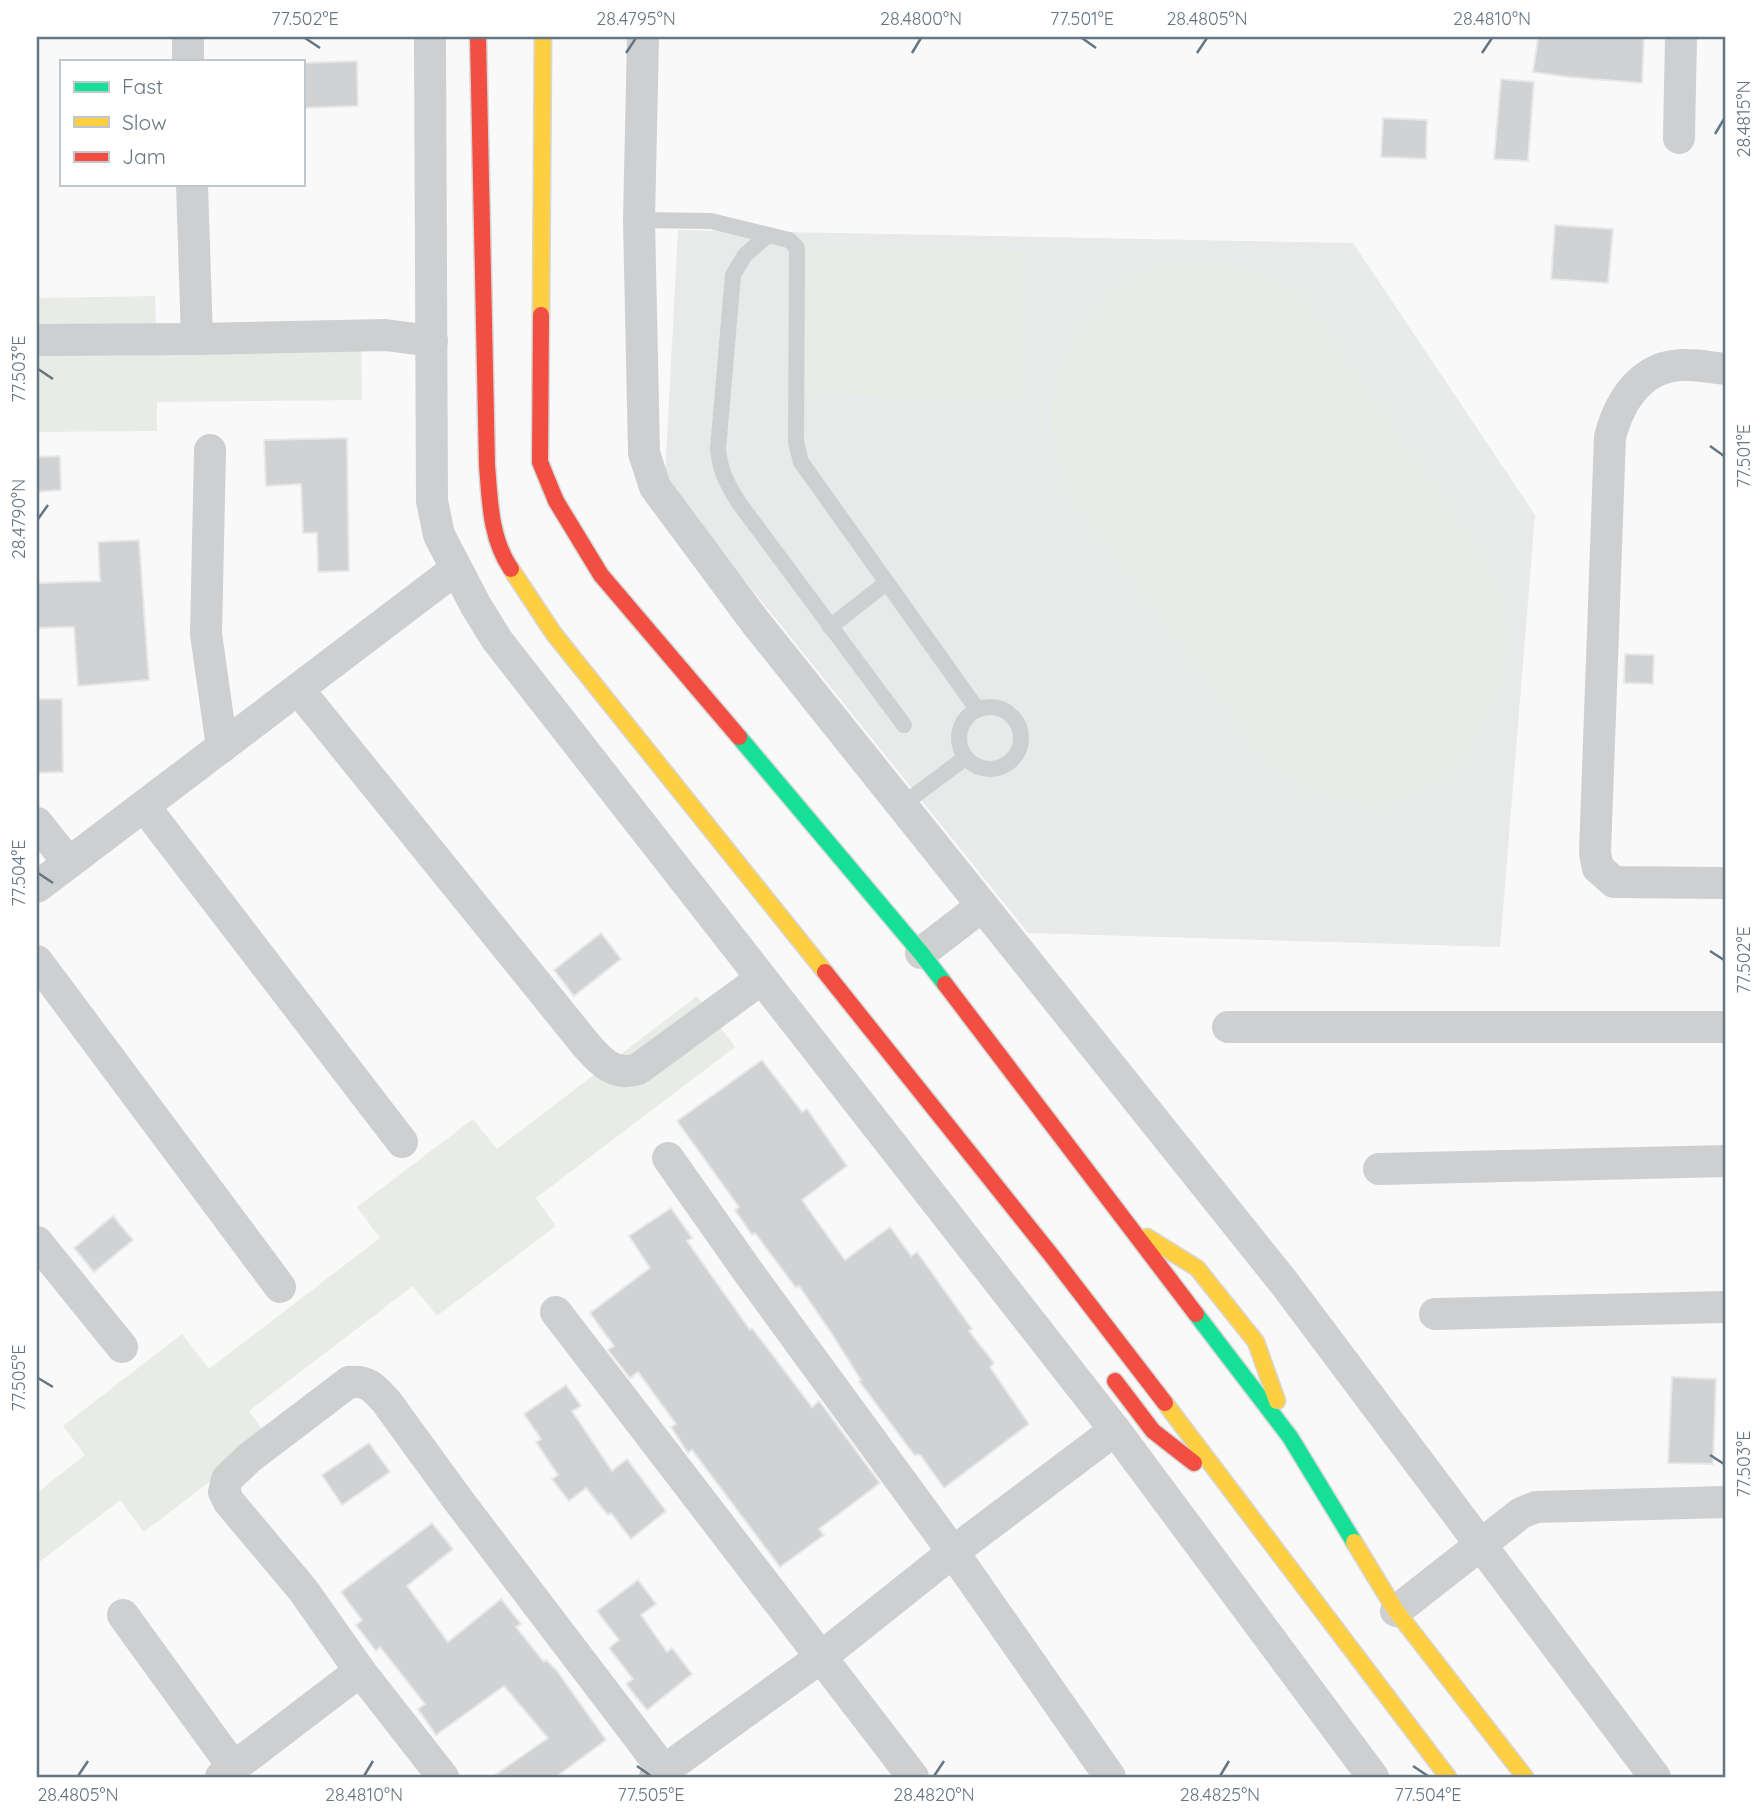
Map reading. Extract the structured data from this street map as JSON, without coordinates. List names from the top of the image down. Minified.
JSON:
{"legend":["Fast","Slow","Jam"],"coordinates":["77.502°E","28.4795°N","28.4800°N","77.501°E","28.4805°N","28.4810°N","28.4815°N","77.503°E","28.4790°N","77.504°E","77.505°E","28.4820°N","28.4825°N"]}
